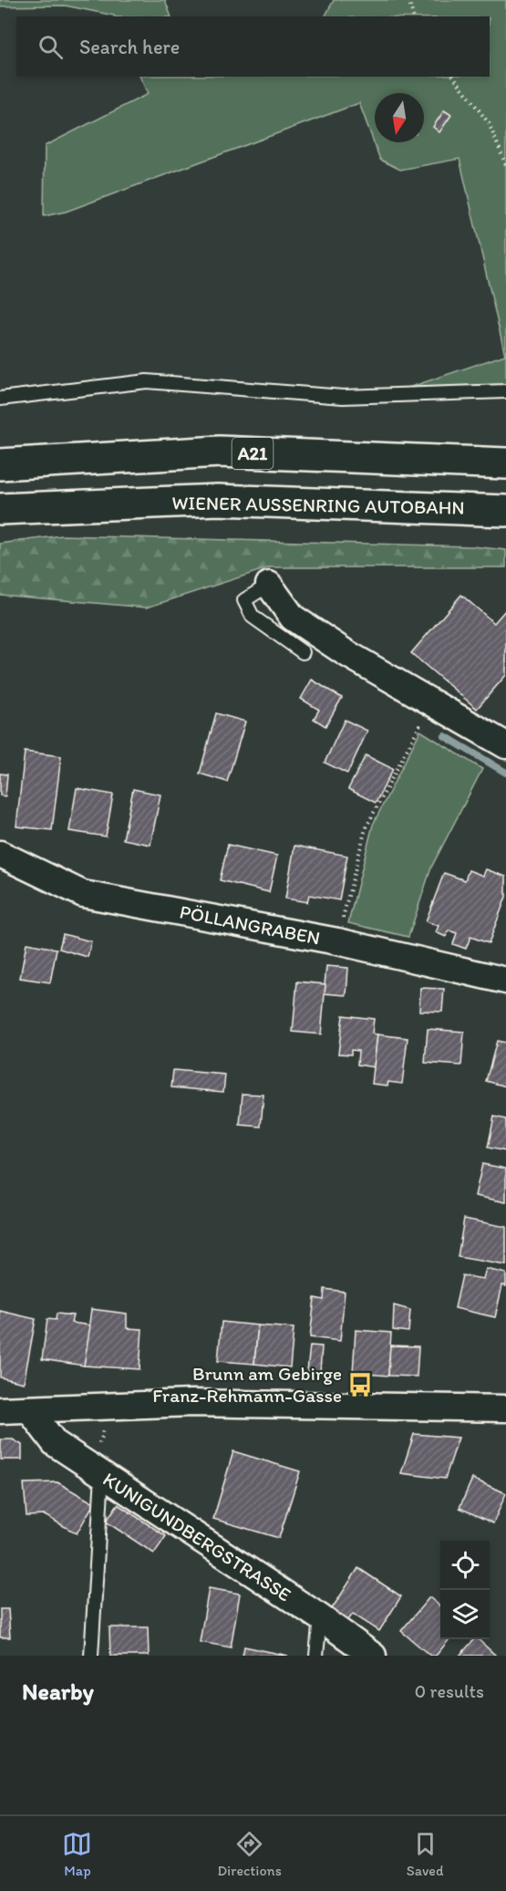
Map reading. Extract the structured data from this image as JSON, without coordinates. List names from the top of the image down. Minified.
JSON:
{"streets":{"highway":["A21","WIENER AUSSENRING AUTOBAHN"],"street":["PÖLLANGRABEN","KUNIGUNDBERGSTRASSE"]},"places":{"bus stop":["Brunn am Gebirge Franz-Rehmann-Gasse"]},"north":"bottom","page":{"search":"Search here","heading":["Nearby","0 results"],"nav":["Map","Directions","Saved"]}}
